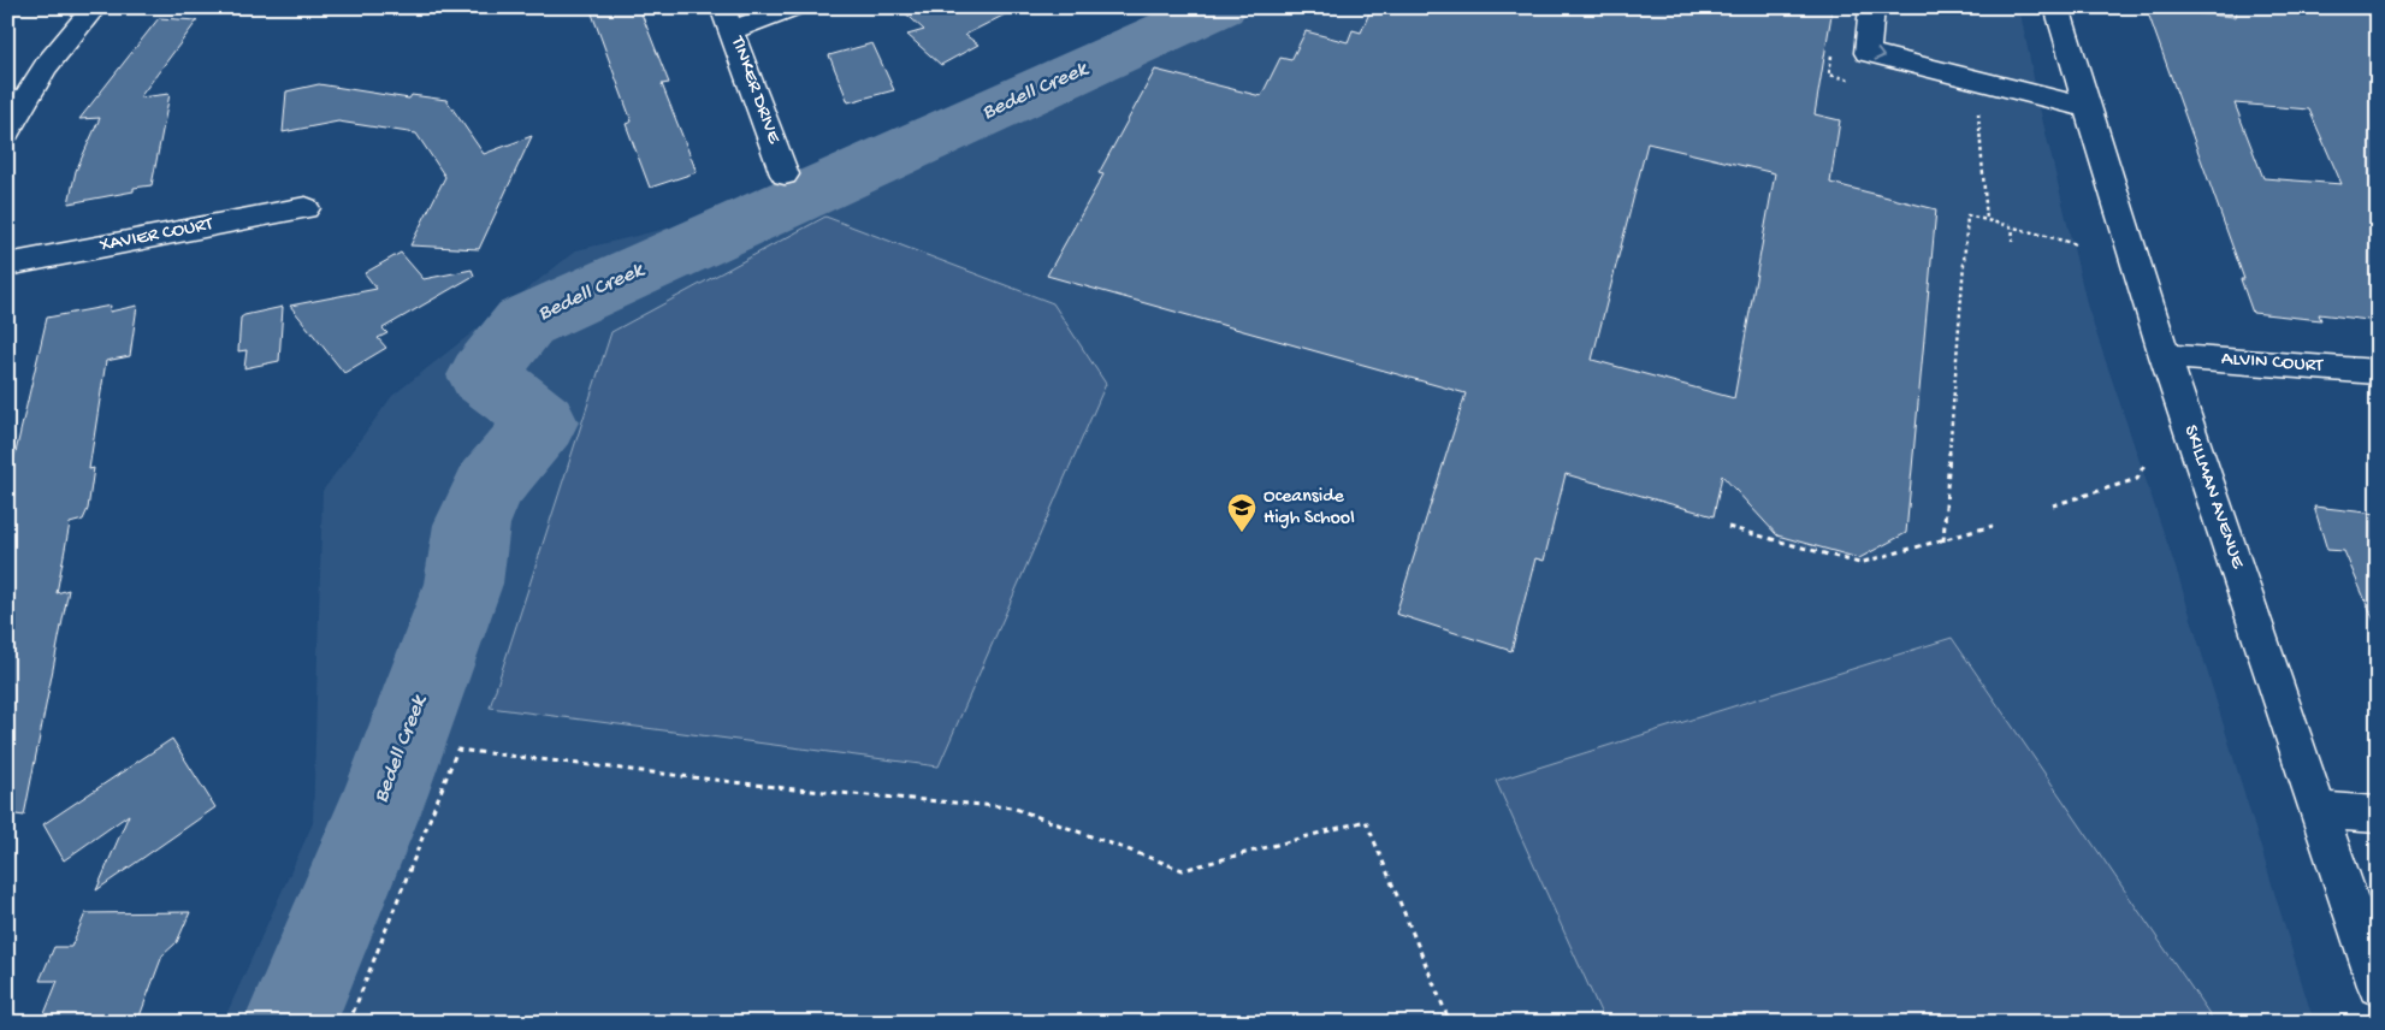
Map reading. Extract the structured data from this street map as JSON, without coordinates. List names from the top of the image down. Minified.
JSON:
{"streets":{"street":["TINKER DRIVE","XAVIER COURT","ALVIN COURT","SKILLMAN AVENUE"]},"crossings":[["ALVIN COURT","SKILLMAN AVENUE"]],"water":["Bedell Creek"],"places":{"school or university":["Oceanside High School"]}}
